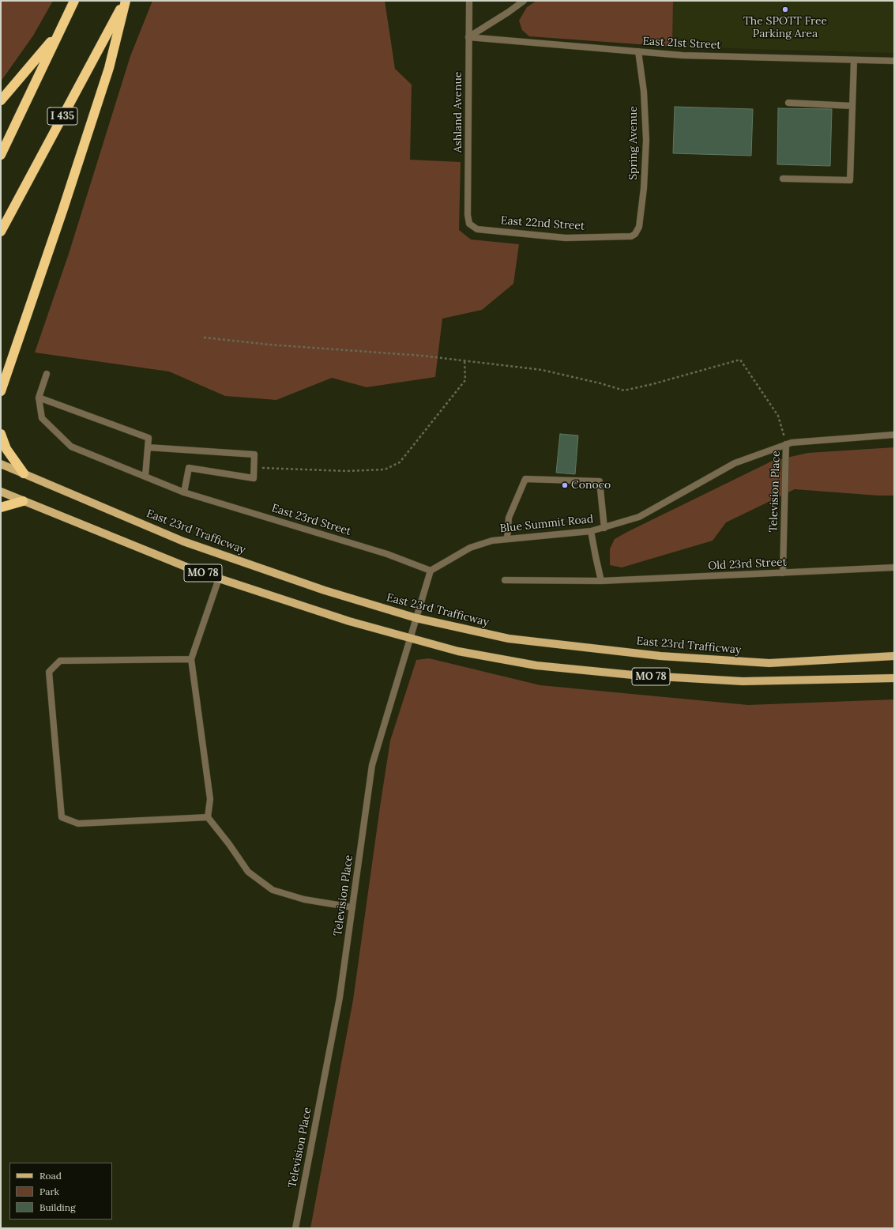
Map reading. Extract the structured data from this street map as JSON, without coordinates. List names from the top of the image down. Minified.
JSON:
{"streets":{"highway":["I 435"],"main road":["East 23rd Trafficway","MO 78"],"street":["East 21st Street","Ashland Avenue","Spring Avenue","East 22nd Street","Television Place","East 23rd Street","Blue Summit Road","Old 23rd Street"]},"crossings":[["East 21st Street","Ashland Avenue"],["East 21st Street","Spring Avenue"],["Ashland Avenue","East 22nd Street"],["Spring Avenue","East 22nd Street"],["Television Place","East 23rd Street"],["Television Place","Blue Summit Road"],["Television Place","East 23rd Trafficway"],["Television Place","Old 23rd Street"],["Television Place","MO 78"],["East 23rd Street","Blue Summit Road"]],"places":["The SPOTT Free Parking Area","Conoco"],"legend":["Road","Park","Building"]}
